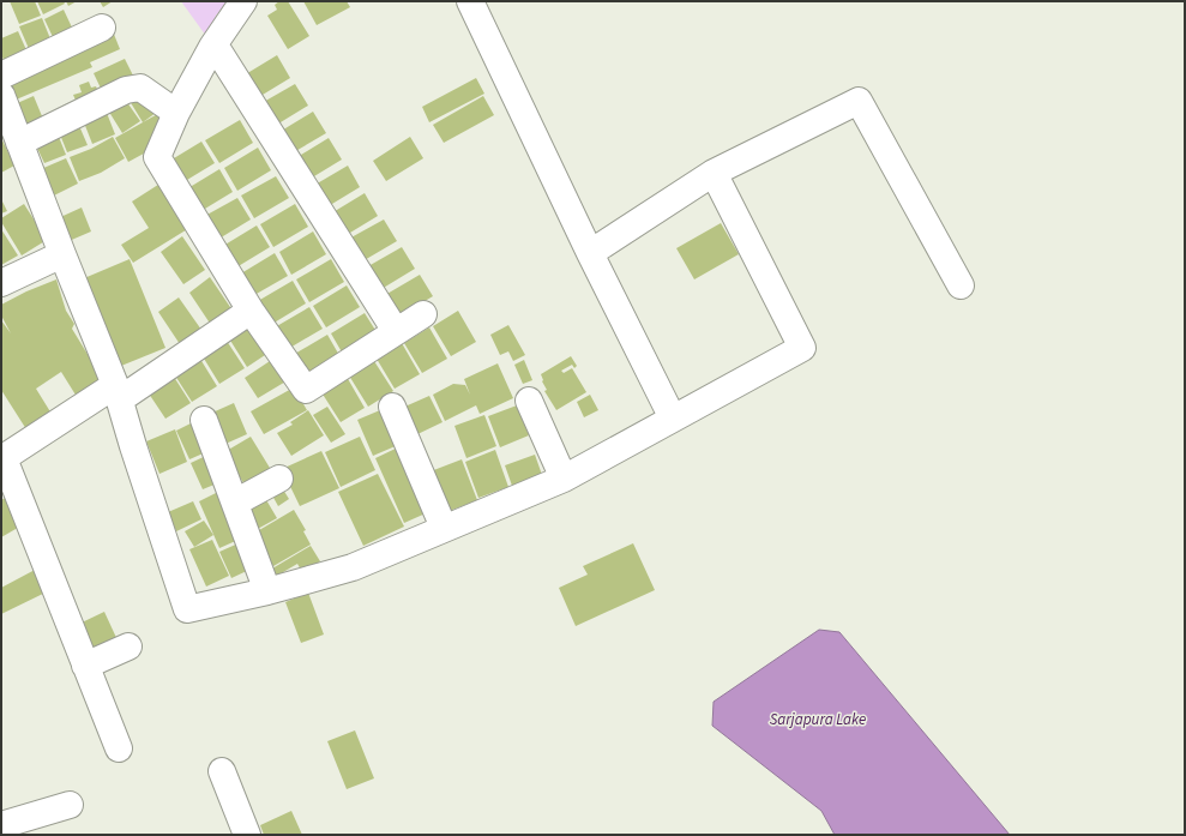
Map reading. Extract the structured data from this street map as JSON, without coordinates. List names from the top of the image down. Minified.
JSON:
{"water":["Sarjapura Lake"]}
